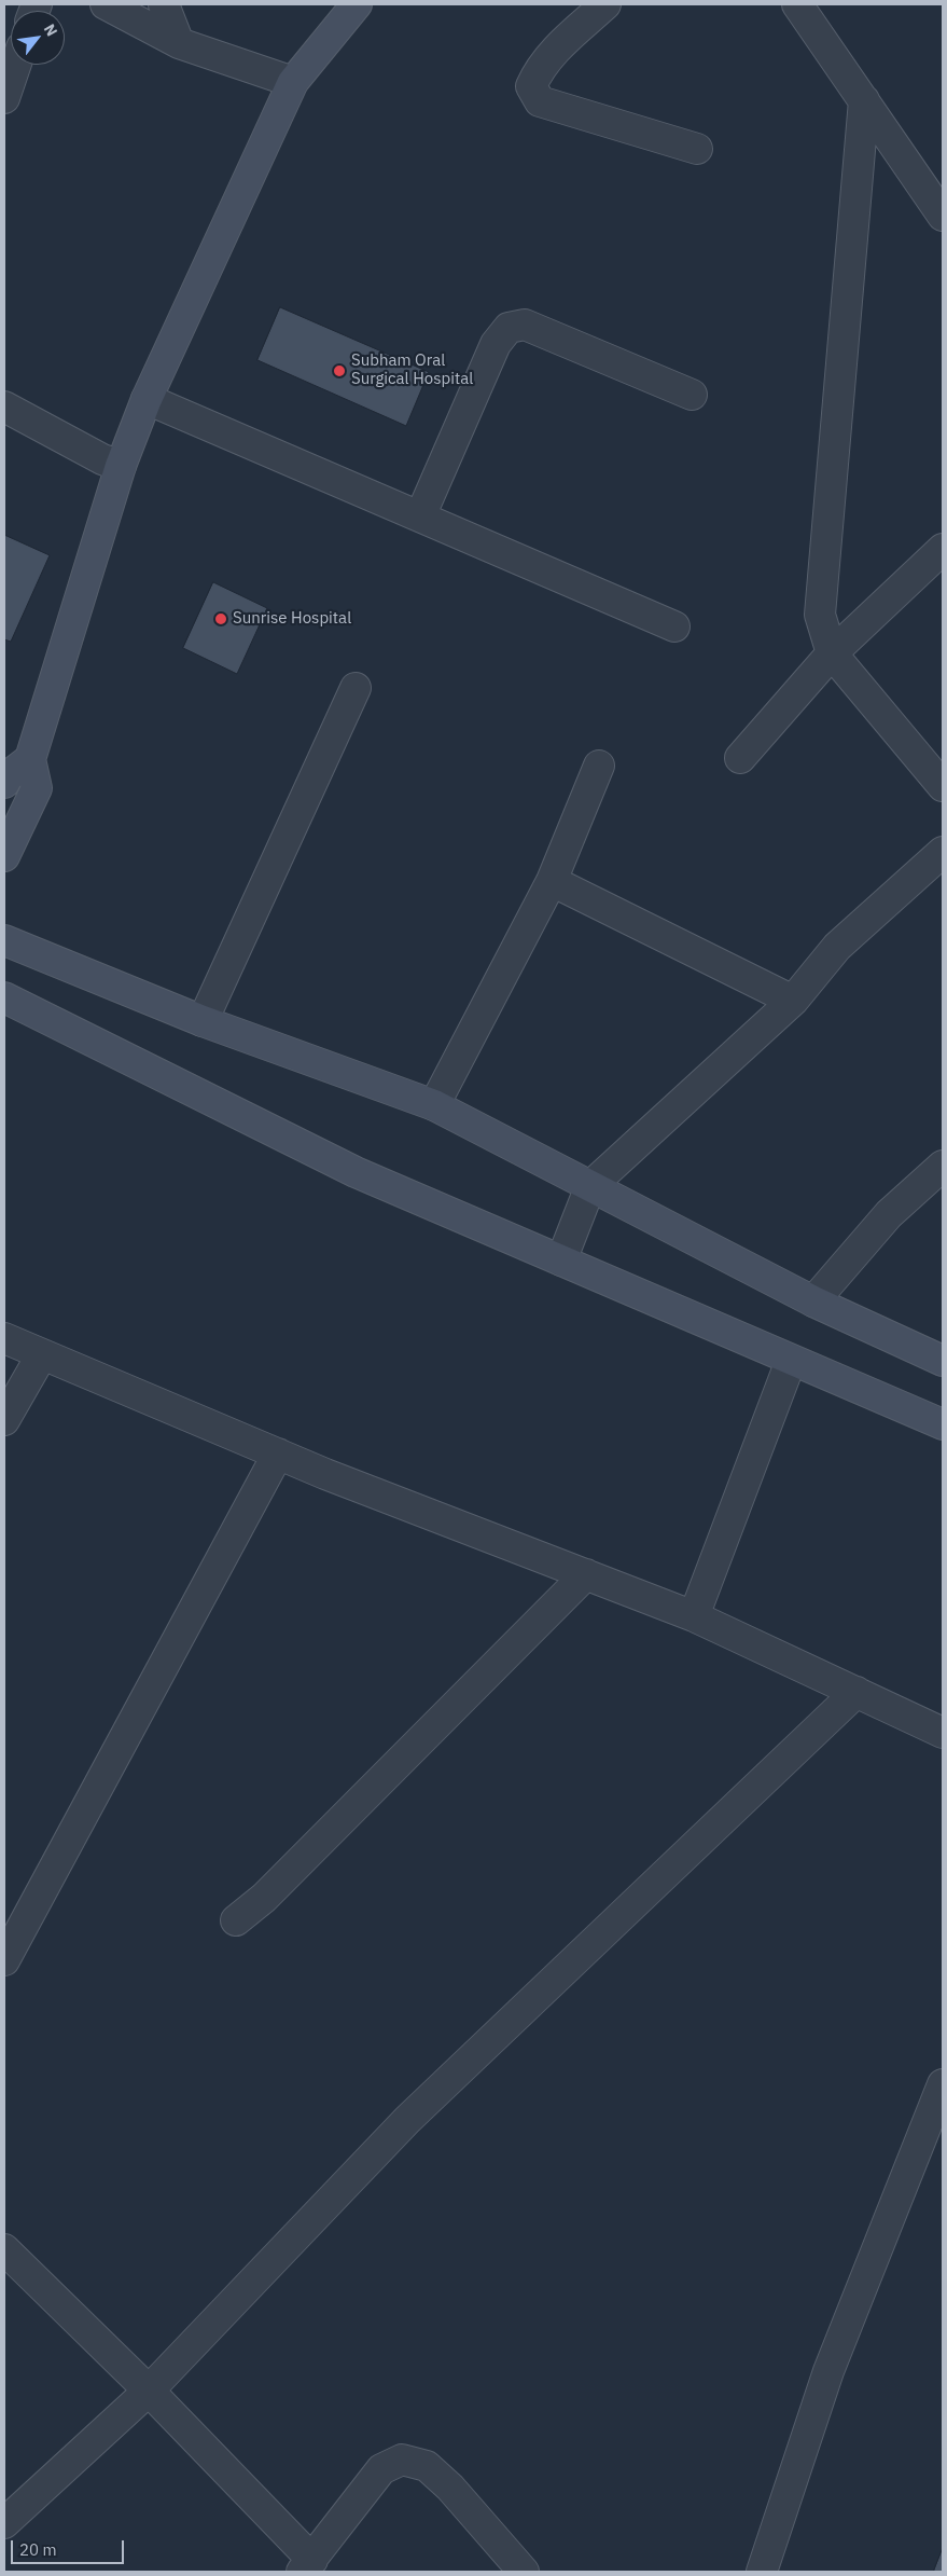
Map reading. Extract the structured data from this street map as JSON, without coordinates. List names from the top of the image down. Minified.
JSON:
{"places":["Subham Oral Surgical Hospital","Sunrise Hospital"],"scale_bar":"20 m","north":"top right"}
